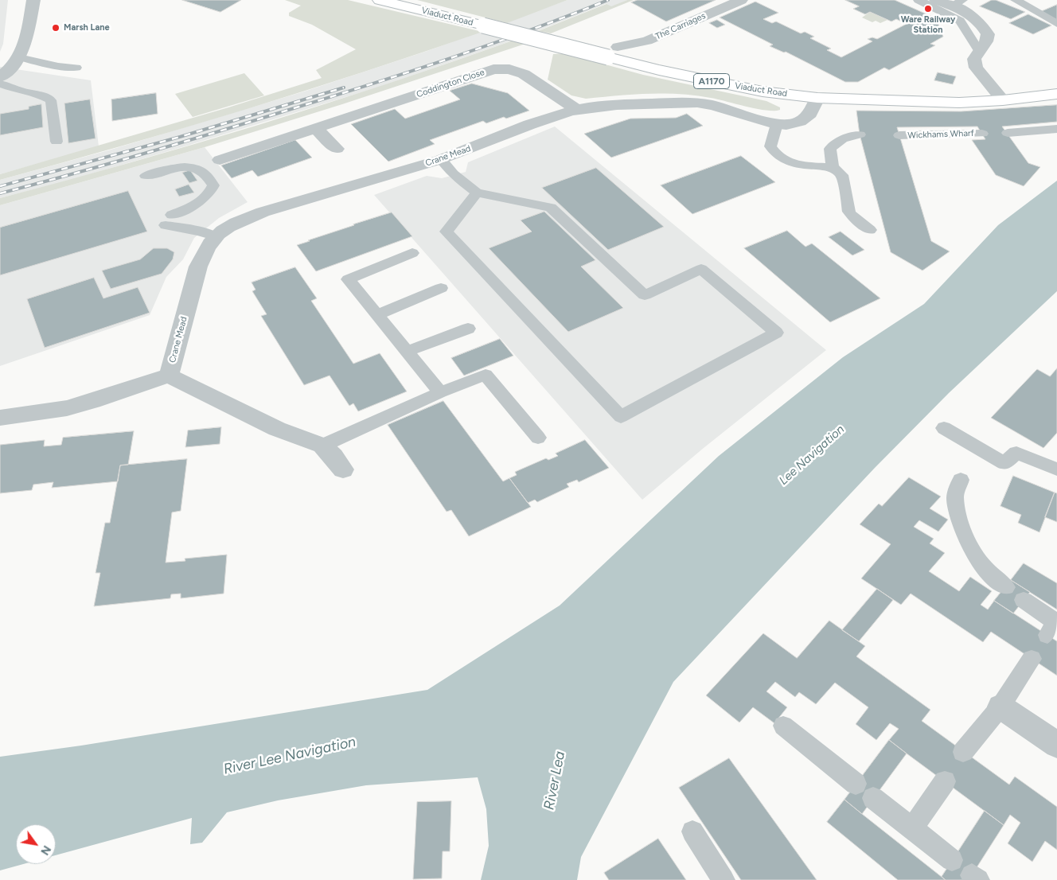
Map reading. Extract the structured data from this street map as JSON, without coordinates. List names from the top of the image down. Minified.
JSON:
{"streets":{"main road":["Viaduct Road","A1170"],"street":["The Carriages","Coddington Close","Crane Mead"],"lane":["Wickhams Wharf"]},"crossings":[["Viaduct Road","The Carriages"],["Viaduct Road","Crane Mead"],["Coddington Close","Crane Mead"]],"water":["Lee Navigation","River Lee Navigation","River Lea"],"places":["Ware Railway Station","Marsh Lane"],"north":"bottom right"}
